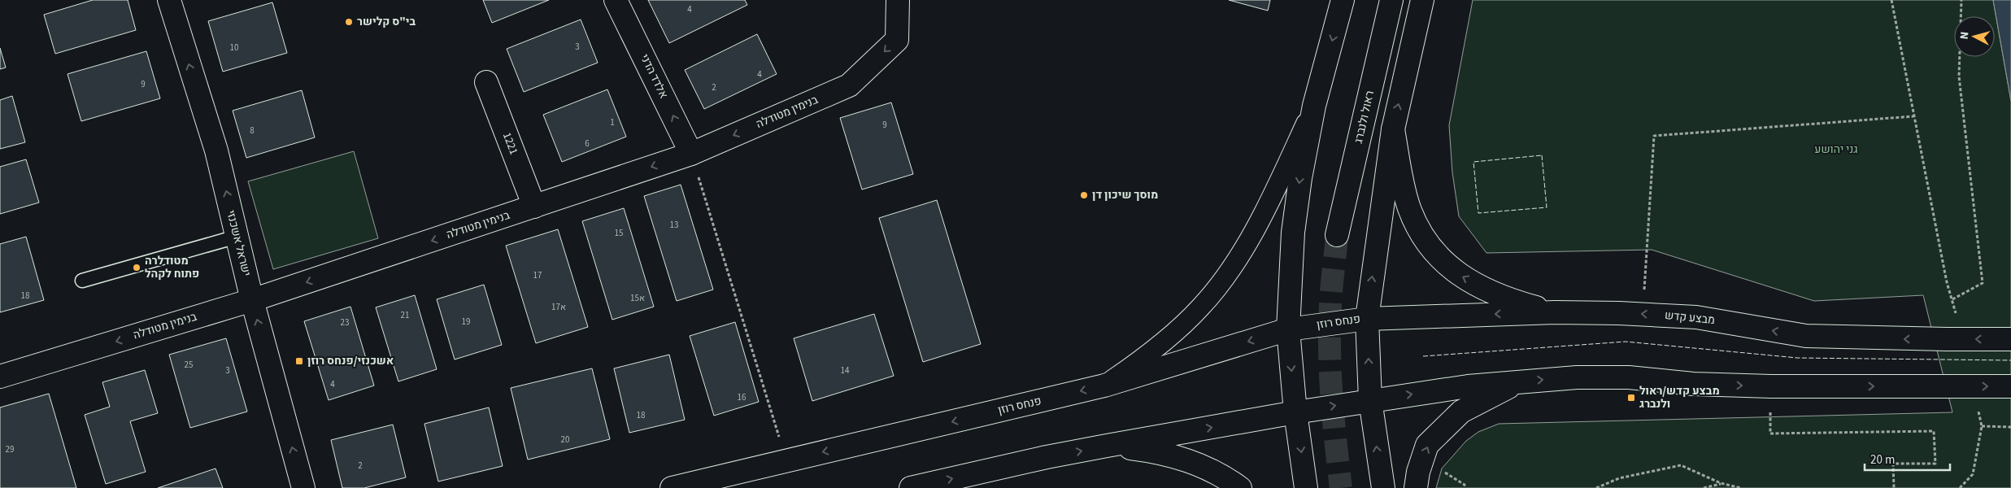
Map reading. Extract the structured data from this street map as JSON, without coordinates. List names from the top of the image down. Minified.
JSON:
{"streets":{"street":["אלדד הדני","בנימין מטודלה","ראול ולנברג","1221","ישראל אשכנזי","מבצע קדש","פנחס רוזן"]},"crossings":[["אלדד הדני","בנימין מטודלה"],["בנימין מטודלה","1221"],["בנימין מטודלה","ישראל אשכנזי"],["מבצע קדש","פנחס רוזן"]],"one_way":["אלדד הדני","בנימין מטודלה","ישראל אשכנזי"],"parks":["גני יהושע"],"places":{"other":["בי\"ס קלישר","מוסך שיכון דן","מטודלרה פתוח לקהל"],"transit":["אשכנזי/פנחס רוזן","מבצע קדש/ראול ולנברג"]},"house_numbers":["4","3","10","4","9","2","1","9","8","6","13","15","17","18","15א","17א","21","19","23","25","3","14","4","16","18","20","29","2"],"scale_bar":"20 m","north":"left"}
